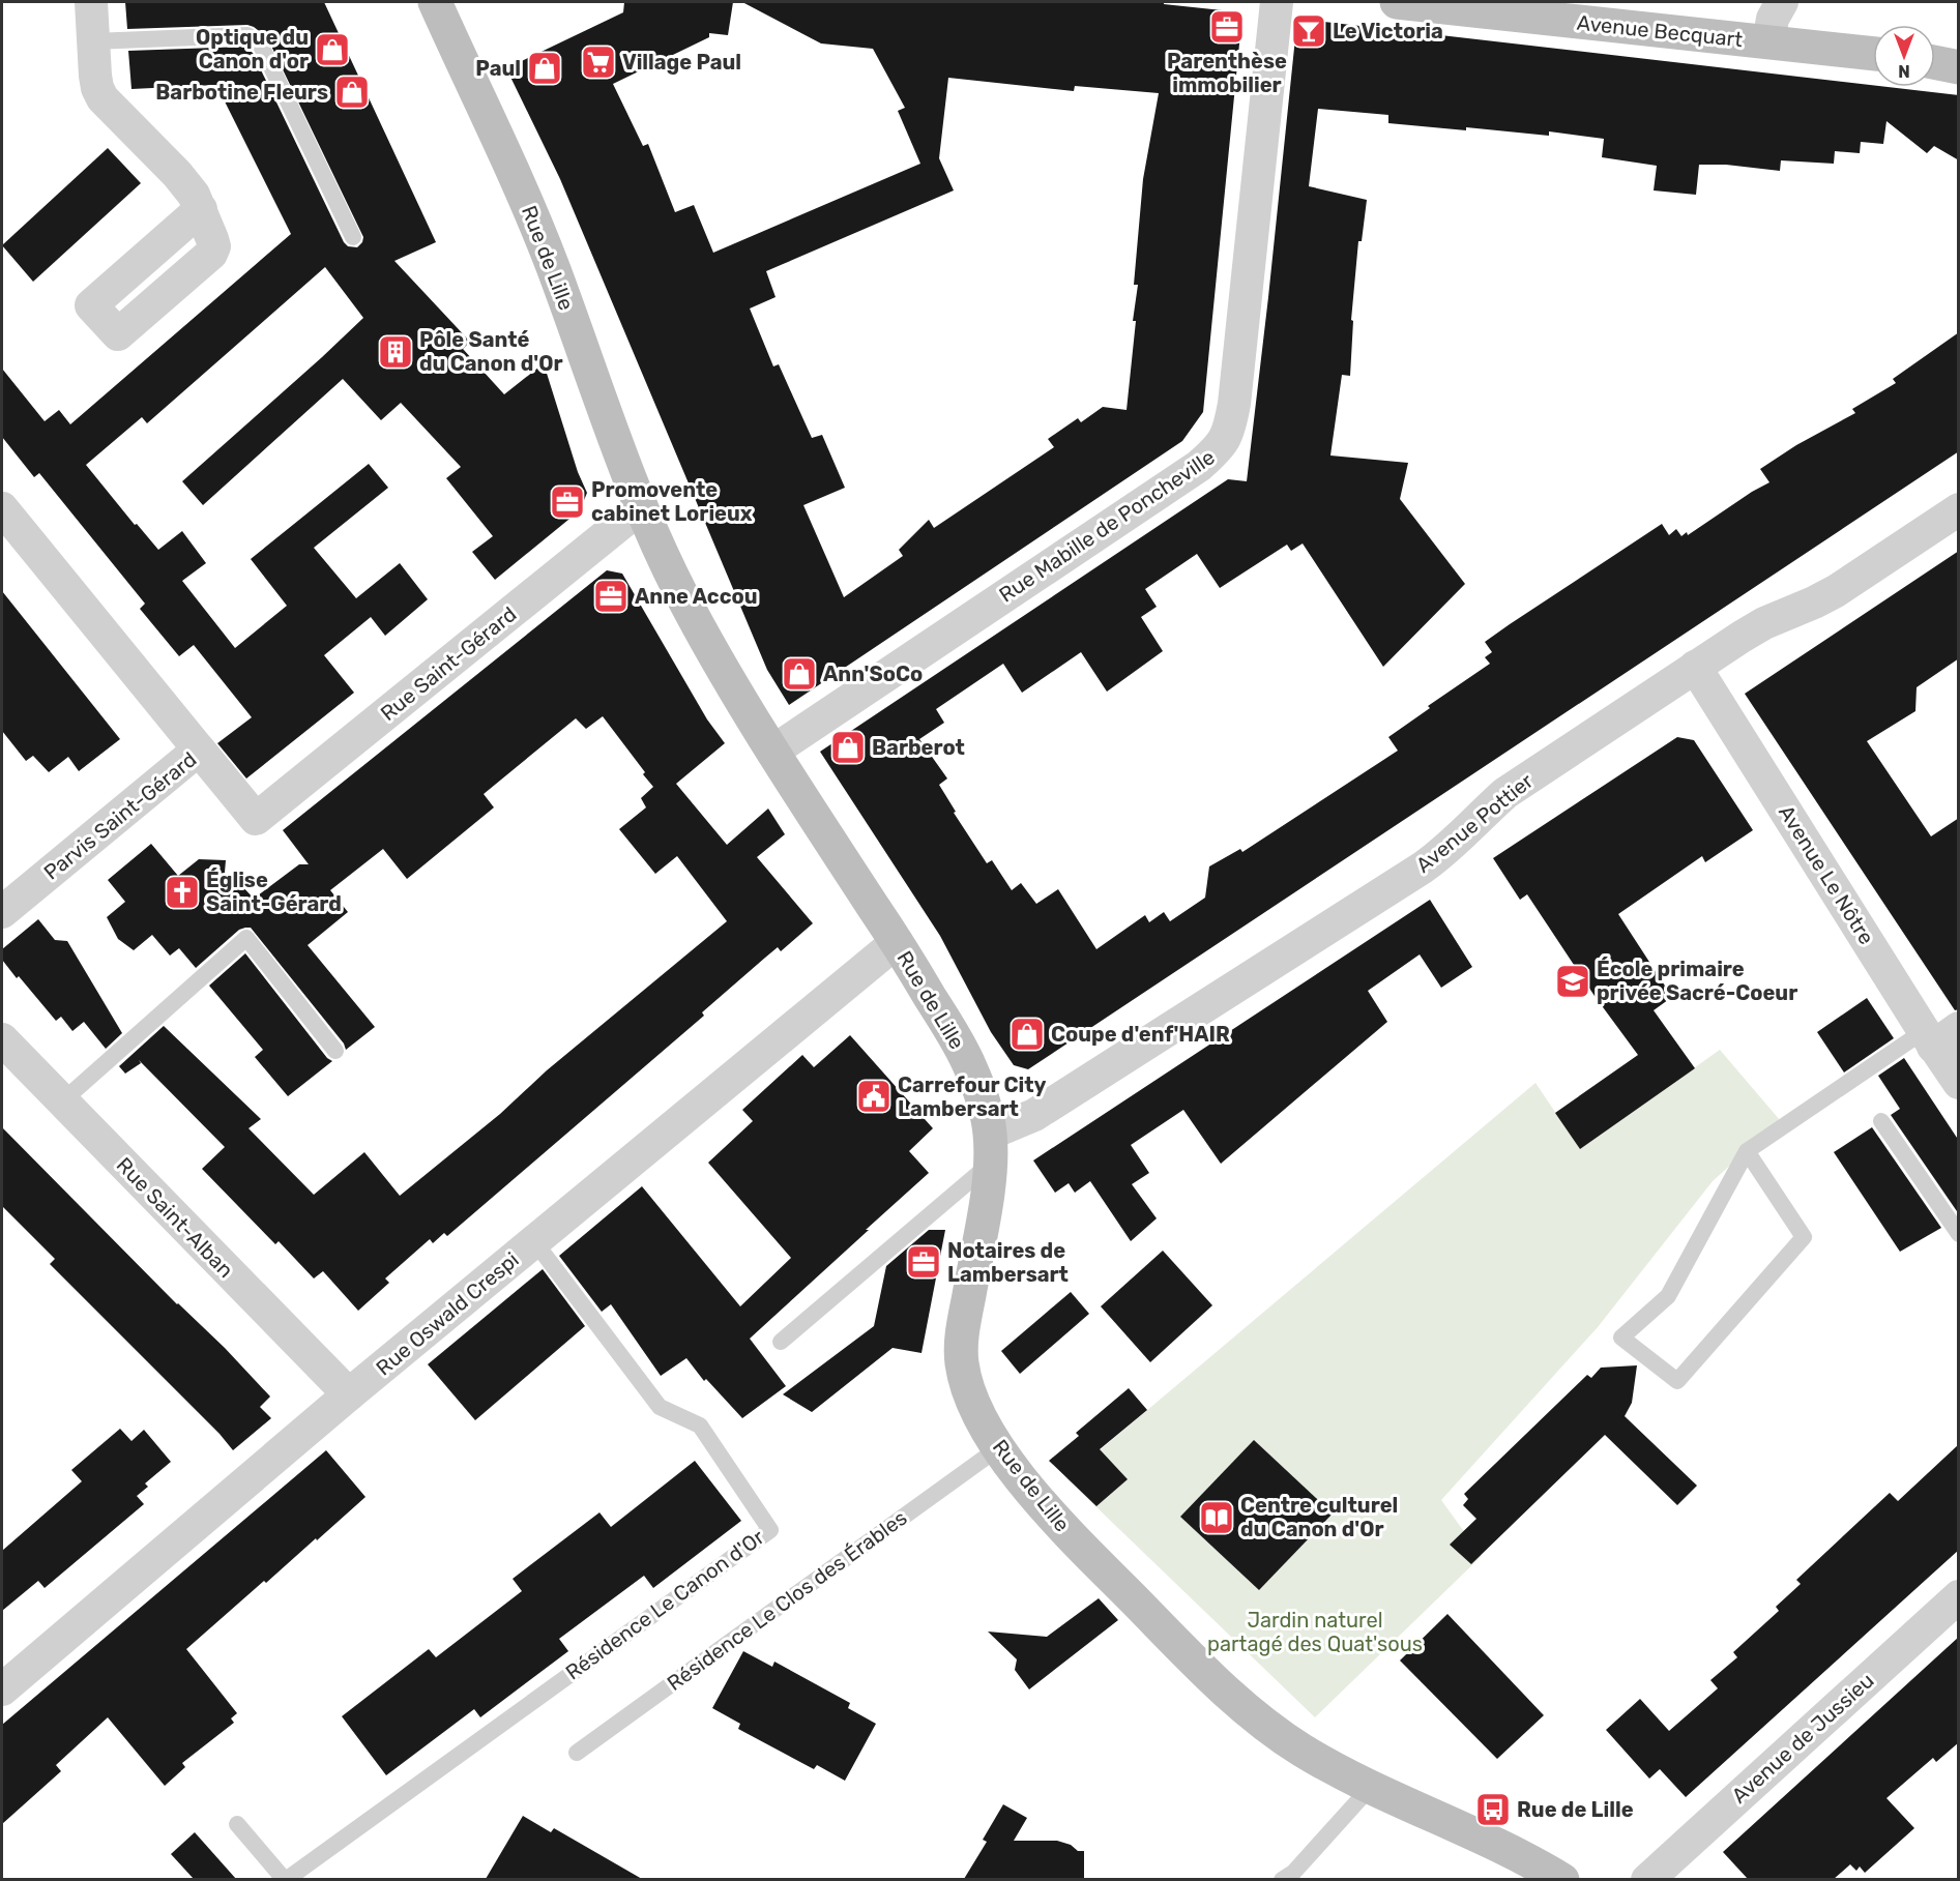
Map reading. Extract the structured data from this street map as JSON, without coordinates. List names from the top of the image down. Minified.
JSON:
{"streets":{"street":["Avenue Becquart","Rue de Lille","Rue Mabille de Poncheville","Rue Saint-Gérard","Parvis Saint-Gérard","Avenue Pottier","Avenue Le Nôtre","Rue Saint-Alban","Rue Oswald Crespi","Avenue de Jussieu"],"lane":["Résidence Le Clos des Érables","Résidence Le Canon d'Or"]},"crossings":[["Rue de Lille","Rue Mabille de Poncheville"],["Rue de Lille","Rue Saint-Gérard"],["Rue de Lille","Avenue Pottier"],["Rue de Lille","Rue Oswald Crespi"],["Rue de Lille","Résidence Le Clos des Érables"],["Rue Saint-Gérard","Parvis Saint-Gérard"],["Avenue Pottier","Avenue Le Nôtre"],["Rue Saint-Alban","Rue Oswald Crespi"],["Rue Oswald Crespi","Résidence Le Canon d'Or"]],"parks":["Jardin naturel partagé des Quat'sous"],"places":{"office":["Parenthèse immobilier","Promovente cabinet Lorieux","Anne Accou","Notaires de Lambersart"],"bar":["Le Victoria"],"shop":["Optique du Canon d'or","Paul","Barbotine Fleurs","Ann'SoCo","Barberot","Coupe d'enf'HAIR"],"supermarket":["Village Paul"],"building":["Pôle Santé du Canon d'Or"],"church":["Église Saint-Gérard"],"school or university":["École primaire privée Sacré-Coeur"],"public building":["Carrefour City Lambersart"],"library":["Centre culturel du Canon d'Or"],"bus stop":["Rue de Lille"]},"north":"bottom"}
